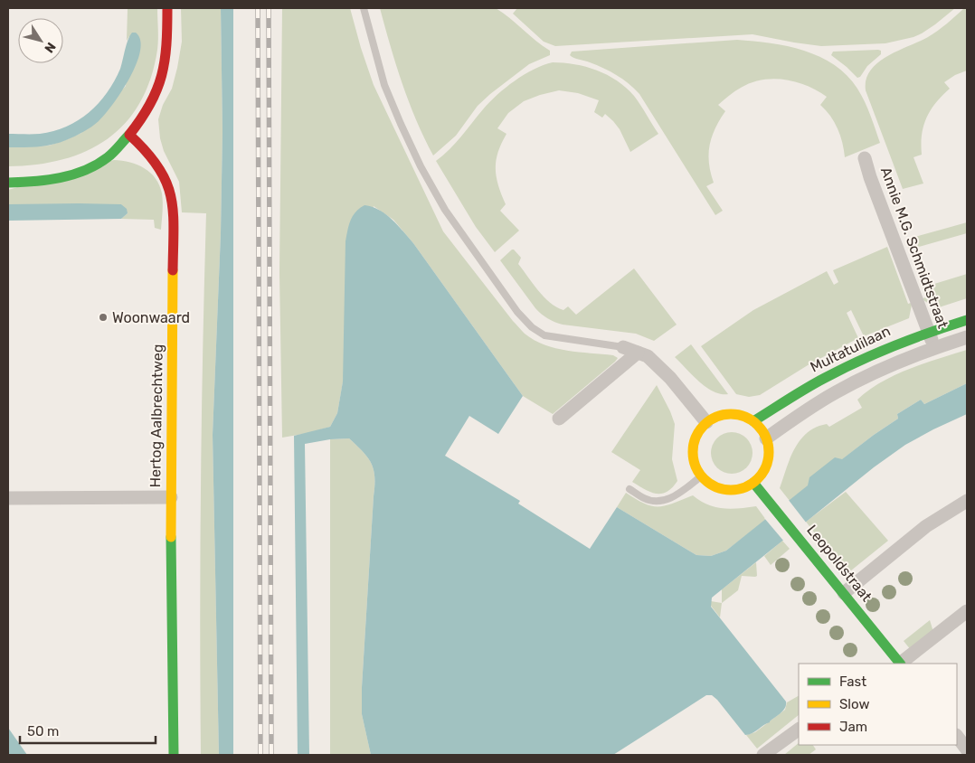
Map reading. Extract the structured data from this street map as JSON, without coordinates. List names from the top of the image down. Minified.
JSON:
{"streets":{"main road":["Multatulilaan","Hertog Aalbrechtweg","Leopoldstraat"],"street":["Annie M.G. Schmidtstraat"]},"crossings":[["Annie M.G. Schmidtstraat","Multatulilaan"],["Multatulilaan","Leopoldstraat"]],"places":["Woonwaard"],"legend":["Fast","Slow","Jam"],"scale_bar":"50 m","north":"bottom right"}
